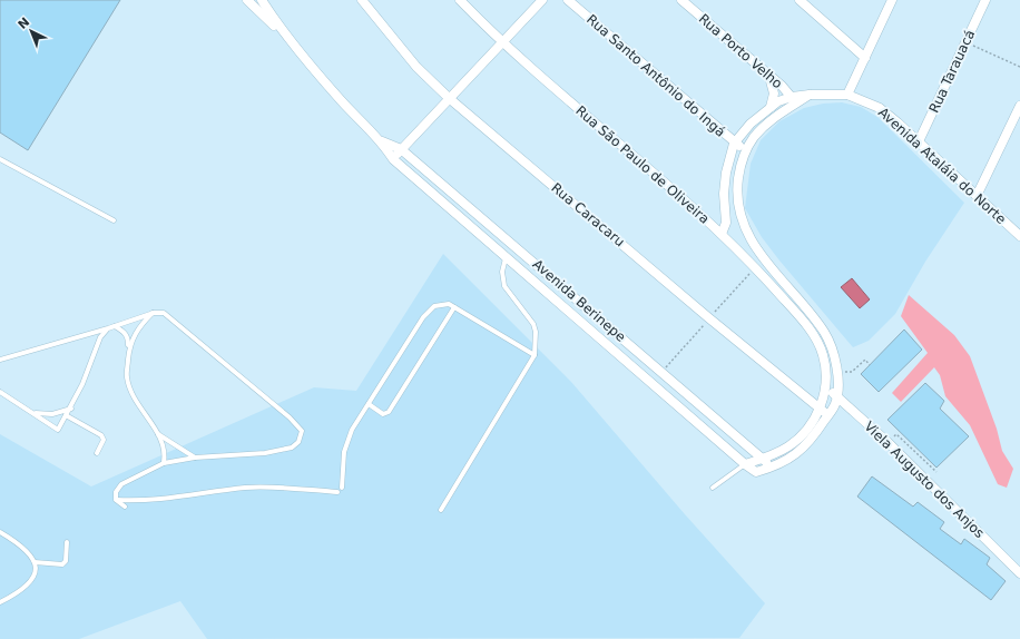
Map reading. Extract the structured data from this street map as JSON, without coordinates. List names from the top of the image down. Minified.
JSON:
{"streets":{"street":["Rua Porto Velho","Rua Tarauacá","Rua Santo Antônio do Ingá","Rua São Paulo de Oliveira","Avenida Ataláia do Norte","Rua Caracaru","Avenida Berinepe","Viela Augusto dos Anjos"]},"crossings":[["Rua Porto Velho","Avenida Ataláia do Norte"],["Rua Tarauacá","Avenida Ataláia do Norte"],["Rua Santo Antônio do Ingá","Avenida Ataláia do Norte"],["Rua São Paulo de Oliveira","Avenida Ataláia do Norte"],["Rua São Paulo de Oliveira","Viela Augusto dos Anjos"],["Avenida Ataláia do Norte","Rua Caracaru"],["Avenida Ataláia do Norte","Avenida Berinepe"],["Avenida Ataláia do Norte","Viela Augusto dos Anjos"]],"north":"top left"}
